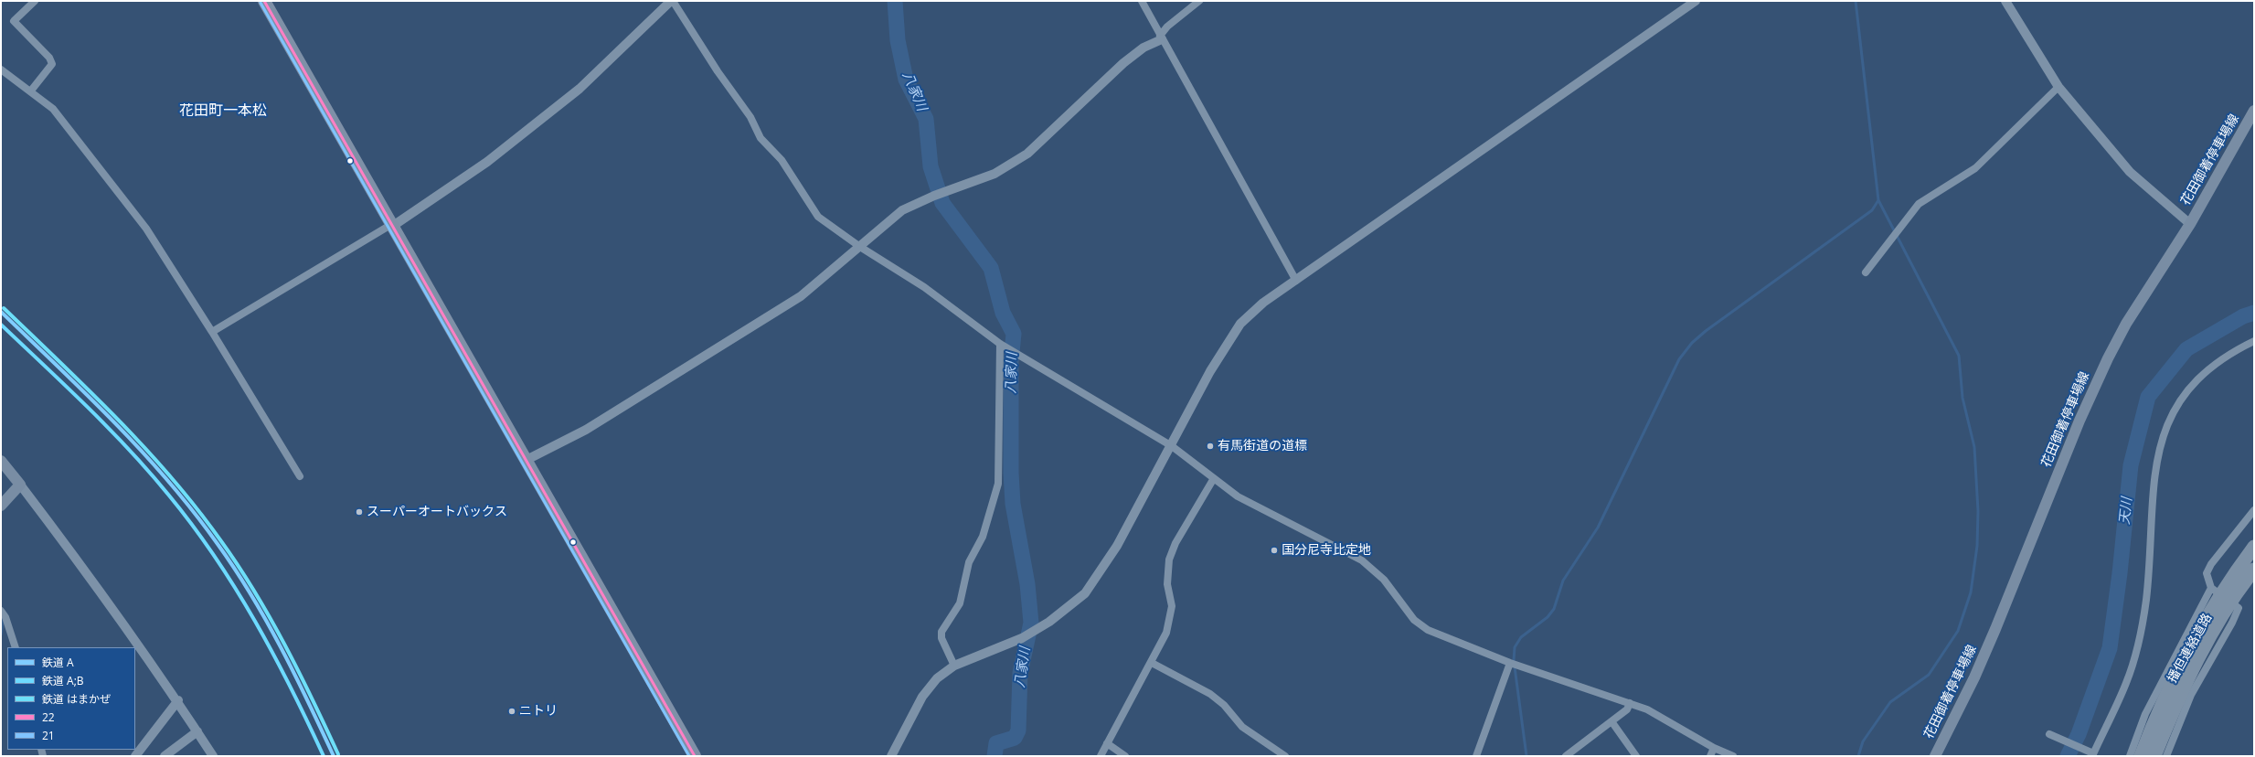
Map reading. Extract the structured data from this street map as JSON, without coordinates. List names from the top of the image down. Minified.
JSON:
{"streets":{"highway":["播但連絡道路"],"main road":["花田御着停車場線"]},"districts":["花田町一本松"],"water":["八家川","天川"],"places":["有馬街道の道標","スーパーオートバックス","国分尼寺比定地","ニトリ"],"lines":["transit line 22","transit line 21","rail line はまかぜ","rail line A","rail line A;B"],"legend":["鉄道 A","鉄道 A;B","鉄道 はまかぜ","22","21"]}
